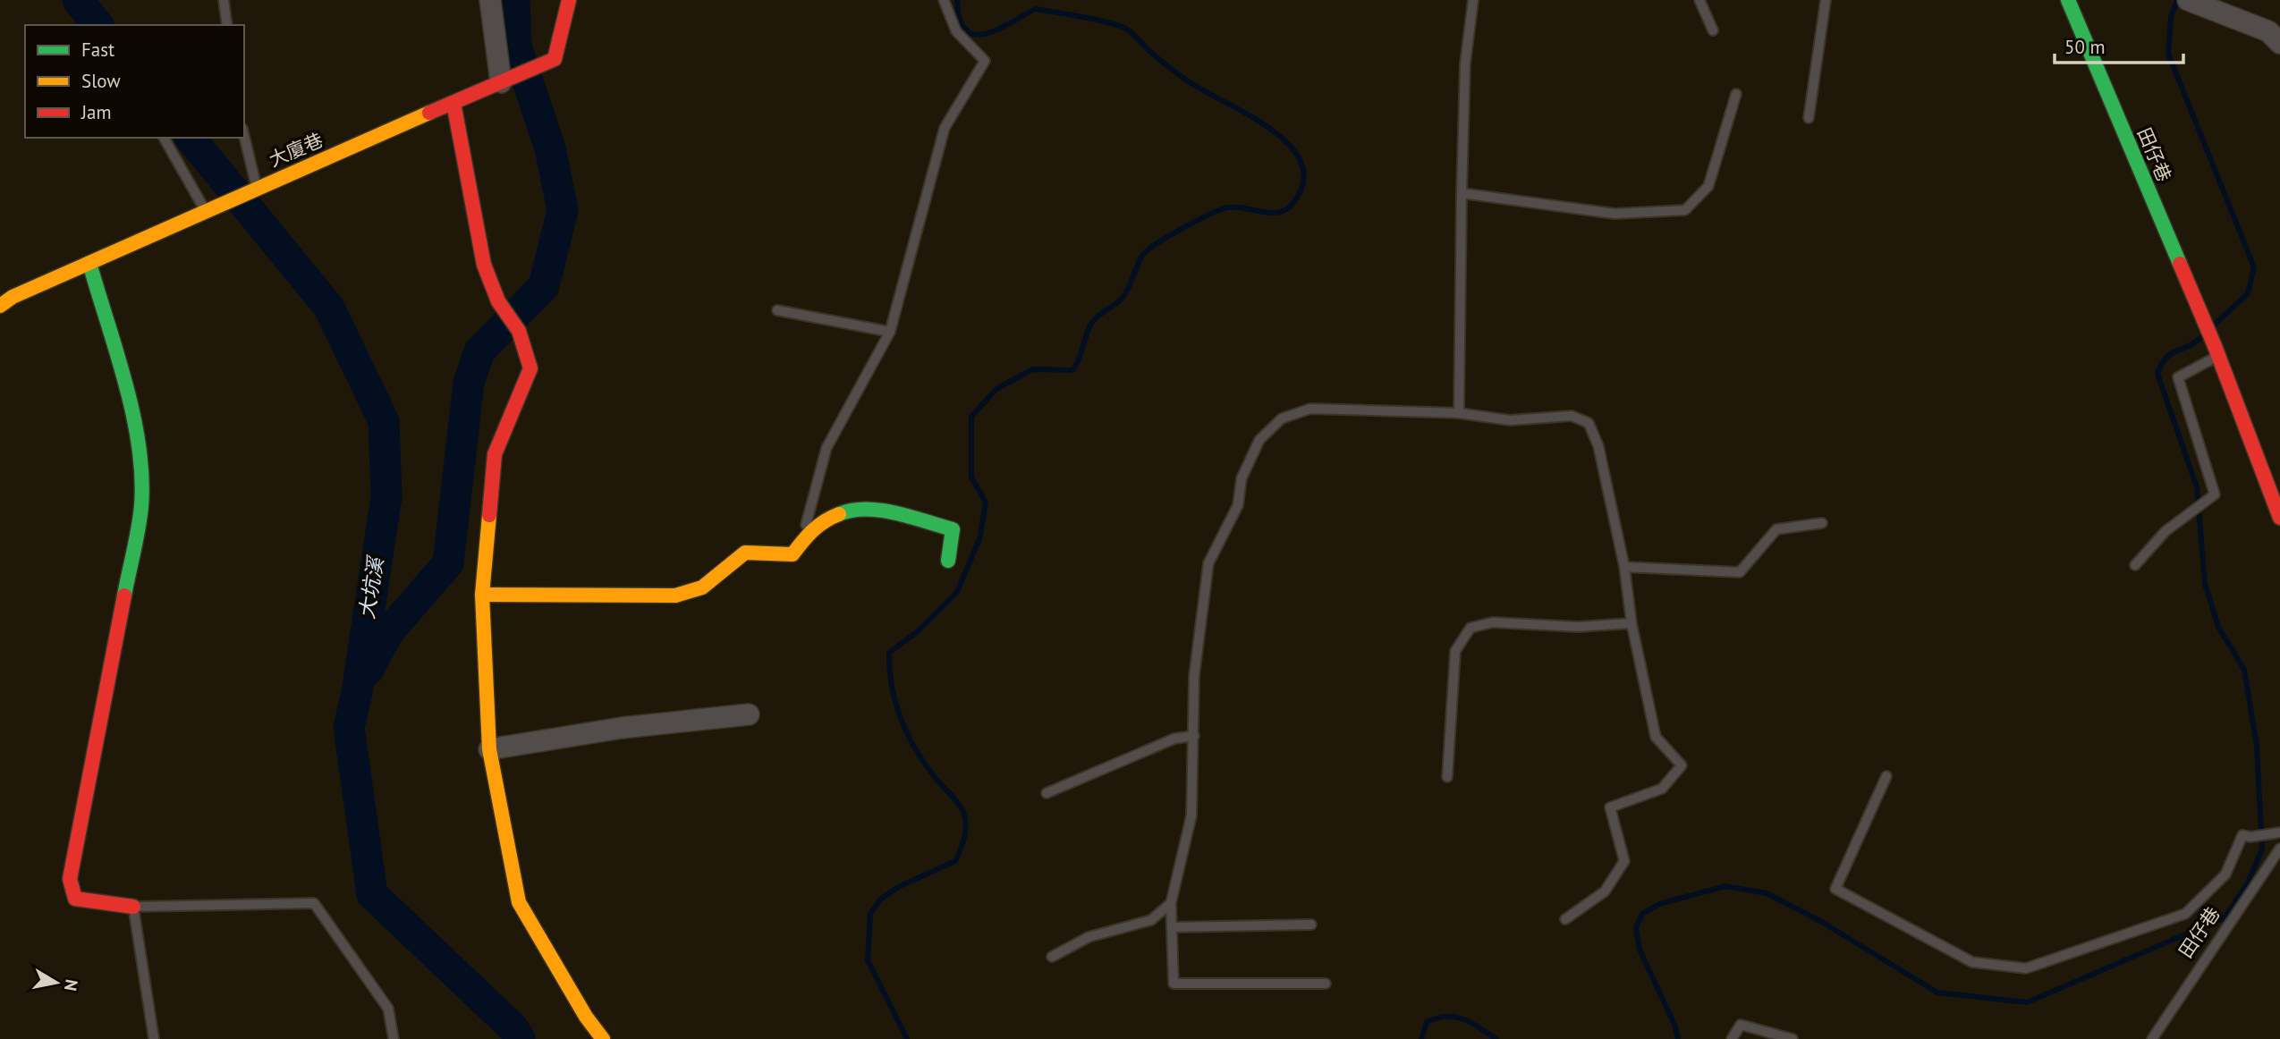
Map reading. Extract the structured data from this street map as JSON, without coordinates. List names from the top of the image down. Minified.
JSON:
{"streets":{"street":["大廈巷","田仔巷"]},"water":["大坑溪"],"legend":["Fast","Slow","Jam"],"scale_bar":"50 m","north":"right"}
